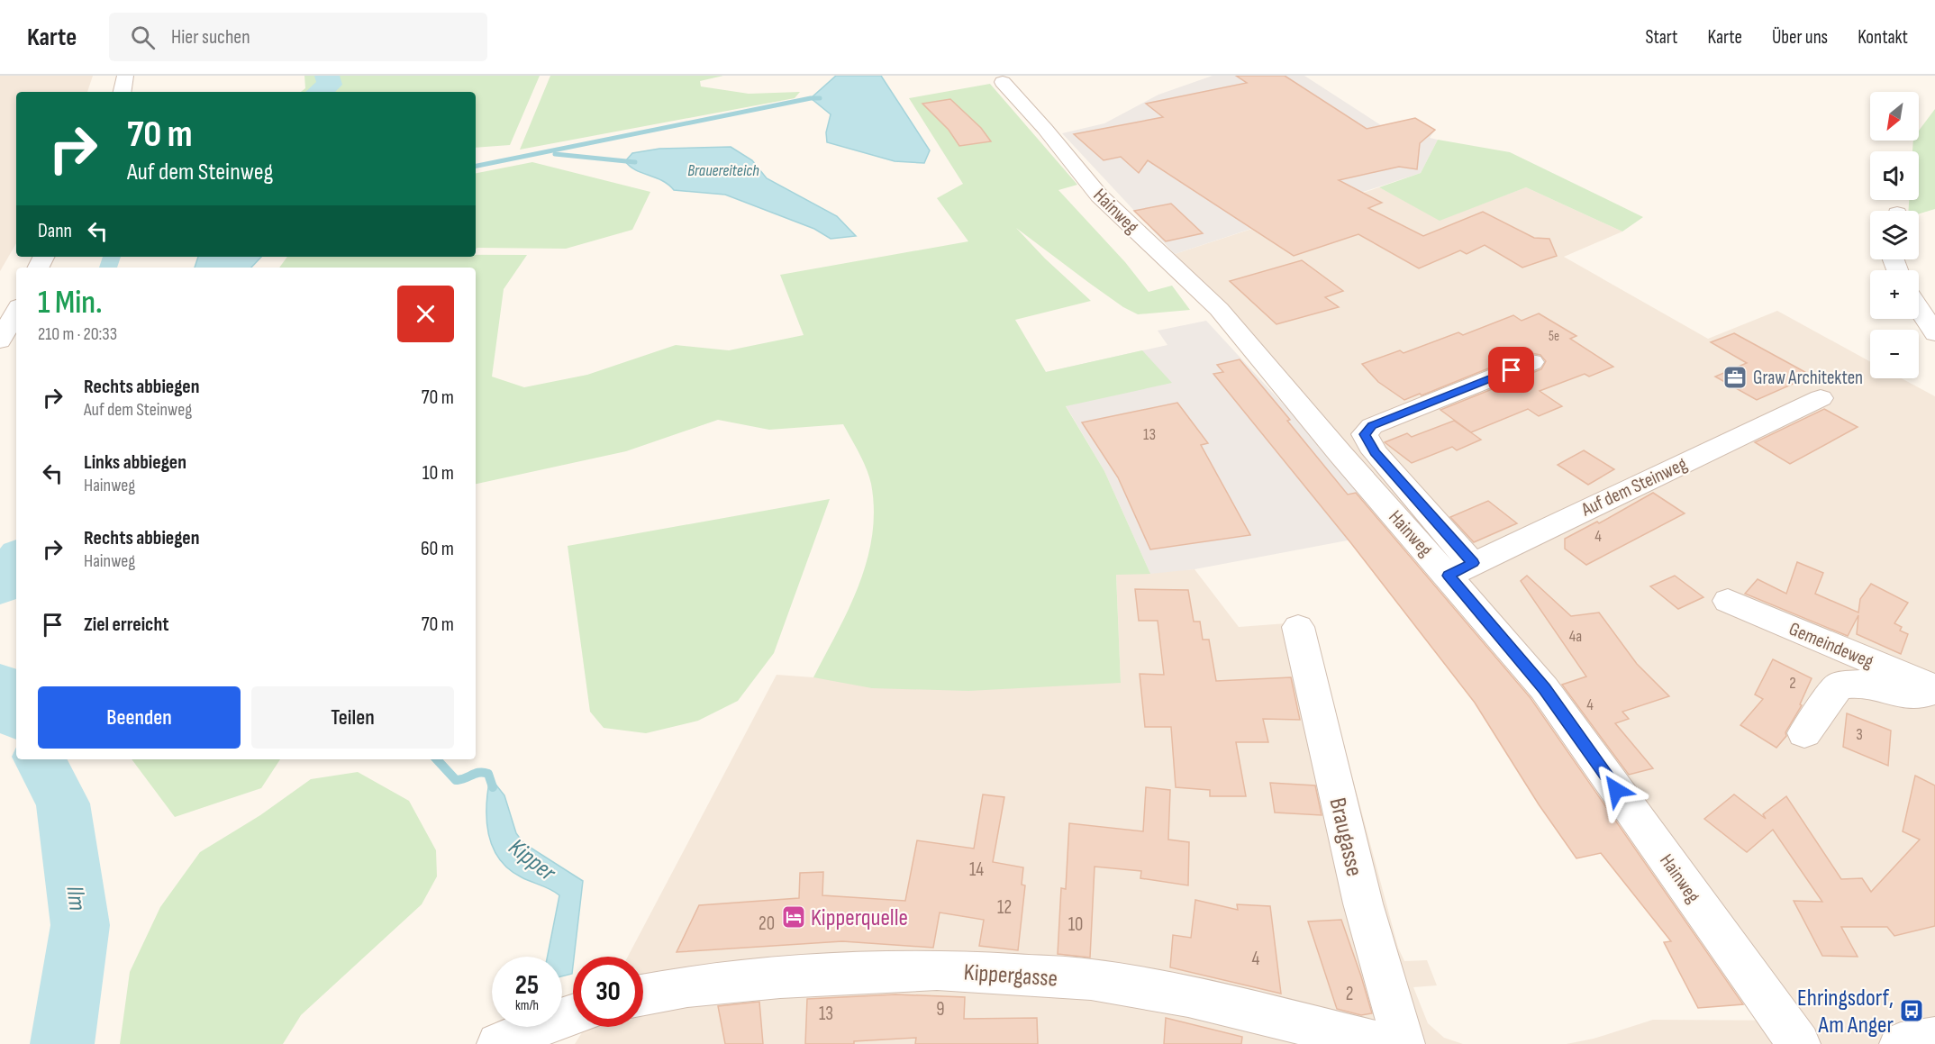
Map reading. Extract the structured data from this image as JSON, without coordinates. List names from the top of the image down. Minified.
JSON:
{"streets":{"street":["Hainweg","Auf dem Steinweg","Gemeindeweg","Braugasse","Kippergasse"]},"crossings":[["Hainweg","Auf dem Steinweg"]],"water":["Brauereiteich","Kipper","Ilm"],"places":{"office":["Graw Architekten"],"hotel":["Kipperquelle"],"bus stop":["Ehringsdorf, Am Anger"]},"house_numbers":["5e","13","4","4a","2","4","3","14","12","20","10","4","2","9","13"],"north":"bottom left","page":{"header":"Karte","search":"Hier suchen","nav":["Start","Karte","Über uns","Kontakt"],"map_buttons":["+","−"],"turn":["70 m","Auf dem Steinweg"],"then":"Dann","heading":["1 Min.","210 m · 20:33"],"list":[{"name":"Rechts abbiegen","note":"Auf dem Steinweg","value":"70 m"},{"name":"Links abbiegen","note":"Hainweg","value":"10 m"},{"name":"Rechts abbiegen","note":"Hainweg","value":"60 m"},{"name":"Ziel erreicht","value":"70 m"}],"buttons":["Beenden","Teilen"],"speed":"25 km/h","limit":"30"}}
